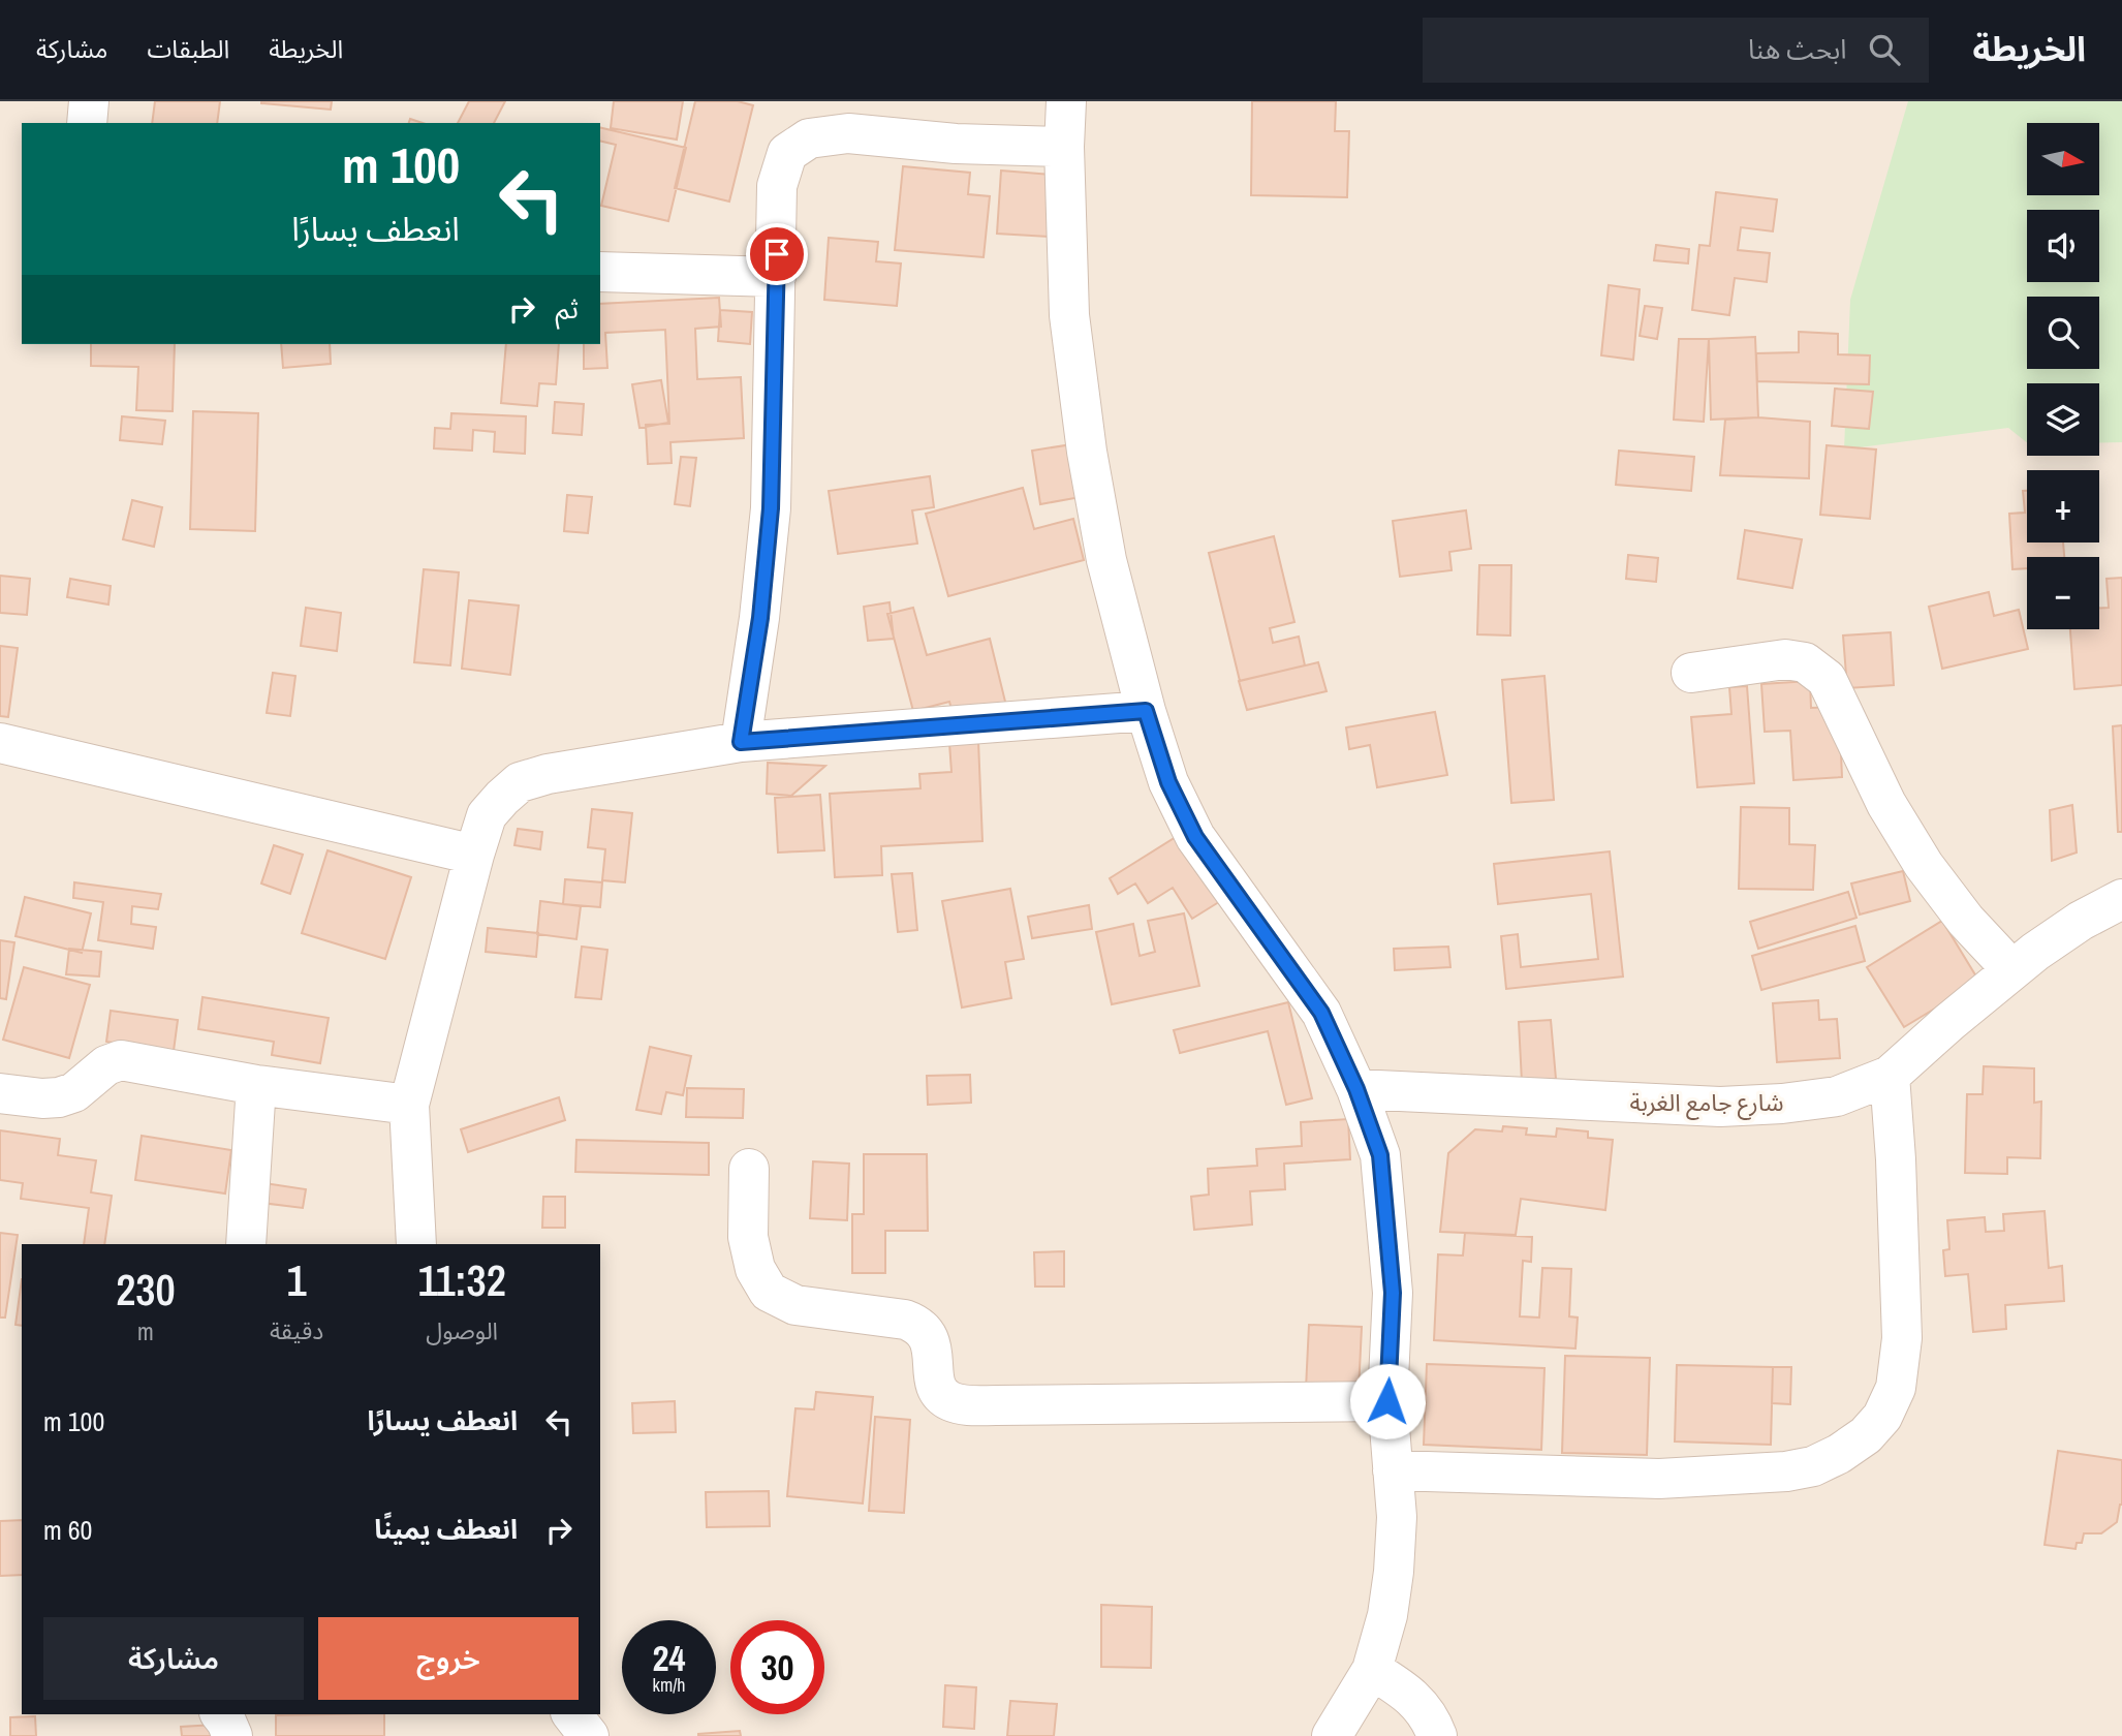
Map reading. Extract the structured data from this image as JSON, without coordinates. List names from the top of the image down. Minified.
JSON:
{"streets":{"street":["شارع جامع الغربة"]},"north":"right","page":{"header":"الخريطة","search":"ابحث هنا","nav":["الخريطة","الطبقات","مشاركة"],"map_buttons":["+","−"],"turn":["100 m","انعطف يسارًا"],"then":"ثم","eta":["11:32","الوصول","1","دقيقة","230","m"],"list":[{"name":"انعطف يسارًا","value":"100 m"},{"name":"انعطف يمينًا","value":"60 m"}],"buttons":["خروج","مشاركة"],"speed":"24 km/h","limit":"30"}}
